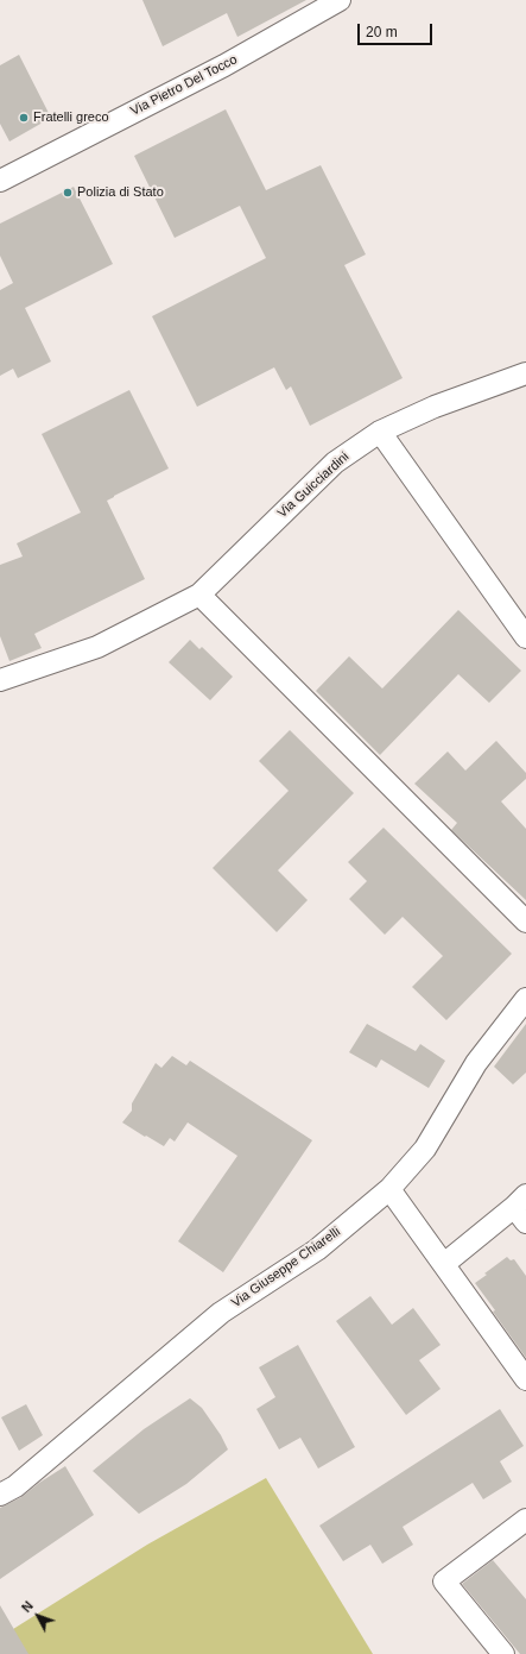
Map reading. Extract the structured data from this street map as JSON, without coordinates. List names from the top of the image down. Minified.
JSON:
{"streets":{"street":["Via Pietro Del Tocco","Via Guicciardini","Via Giuseppe Chiarelli"]},"places":["Fratelli greco","Polizia di Stato"],"scale_bar":"20 m","north":"top left"}
